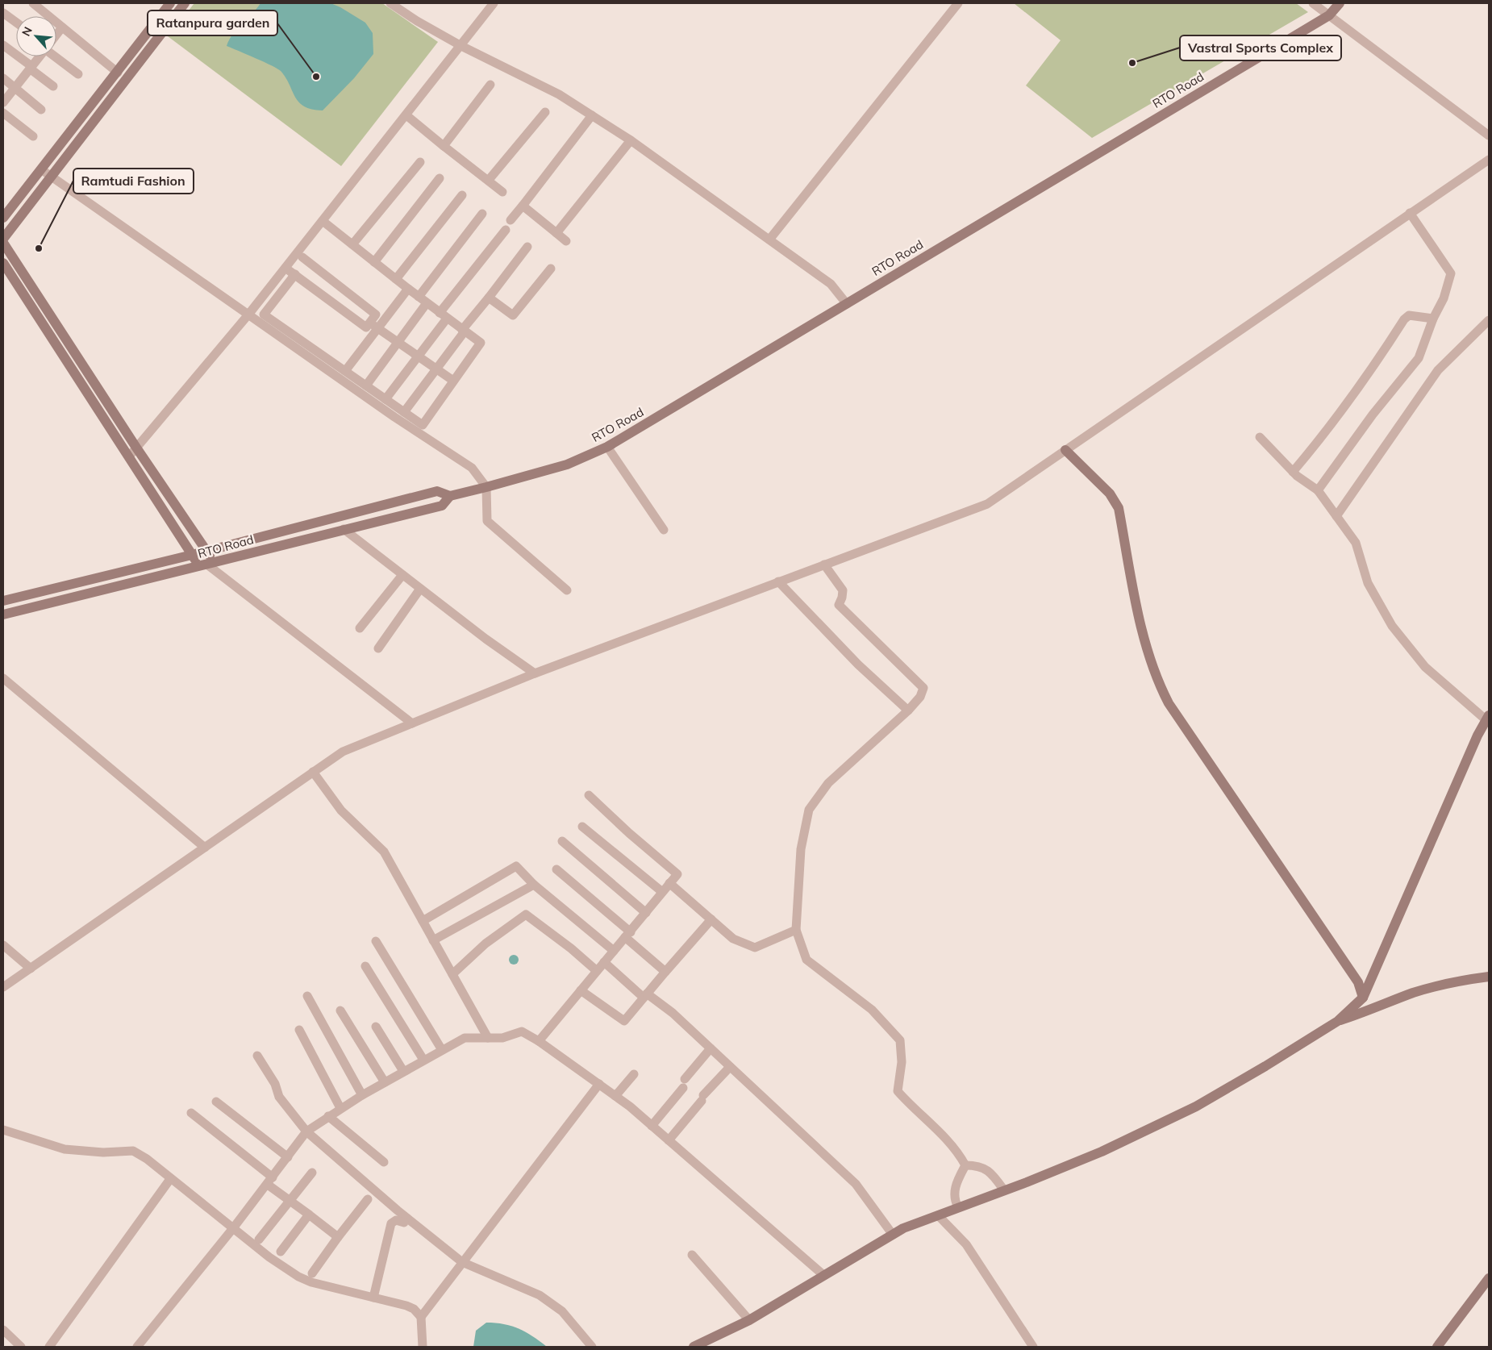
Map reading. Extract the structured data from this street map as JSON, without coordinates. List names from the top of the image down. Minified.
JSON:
{"streets":{"street":["RTO Road"]},"places":["Vastral Sports Complex","Ratanpura garden","Ramtudi Fashion"],"north":"top left"}
